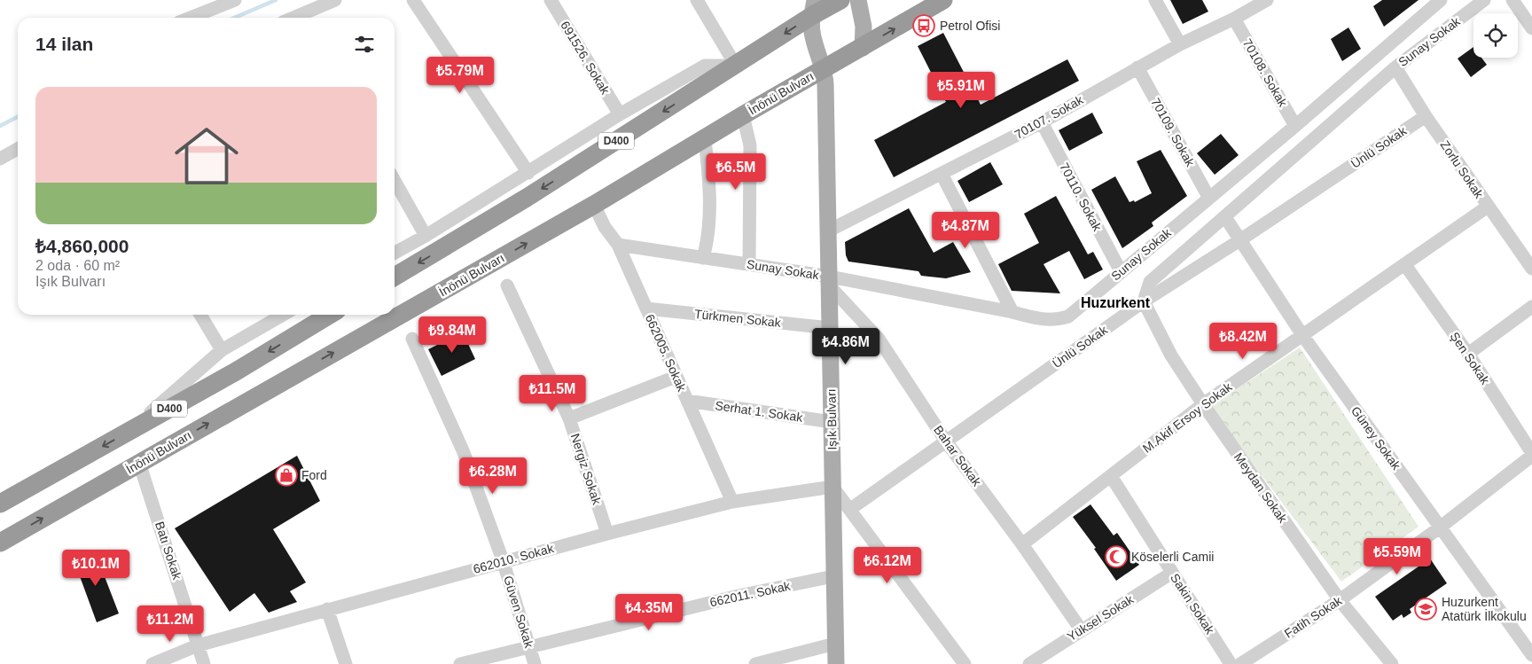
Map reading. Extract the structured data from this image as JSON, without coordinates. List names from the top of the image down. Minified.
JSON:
{"streets":{"highway":["İnönü Bulvarı","D400"],"main road":["Işık Bulvarı"],"street":["Sunay Sokak","691526. Sokak","70108. Sokak","70107. Sokak","70109. Sokak","Ünlü Sokak","Zorlu Sokak","70110. Sokak","Türkmen Sokak","662005. Sokak","Şen Sokak","Serhat 1. Sokak","M.Akif Ersoy Sokak","Güney Sokak","Bahar Sokak","Nergiz Sokak","Meydan Sokak","Batı Sokak","662010. Sokak","662011. Sokak","Sakin Sokak","Güven Sokak","Fatih Sokak","Yüksel Sokak"]},"crossings":[["Sunay Sokak","70108. Sokak"],["Sunay Sokak","70109. Sokak"],["Sunay Sokak","Ünlü Sokak"],["Sunay Sokak","Zorlu Sokak"],["Sunay Sokak","70110. Sokak"],["Sunay Sokak","662005. Sokak"],["Sunay Sokak","Işık Bulvarı"],["Sunay Sokak","Güney Sokak"],["Sunay Sokak","Bahar Sokak"],["Sunay Sokak","Meydan Sokak"],["70108. Sokak","70107. Sokak"],["İnönü Bulvarı","D400"],["İnönü Bulvarı","662005. Sokak"],["İnönü Bulvarı","Işık Bulvarı"],["İnönü Bulvarı","Batı Sokak"],["70107. Sokak","70109. Sokak"],["70107. Sokak","70110. Sokak"],["70107. Sokak","Işık Bulvarı"],["D400","Işık Bulvarı"],["Ünlü Sokak","Zorlu Sokak"],["Ünlü Sokak","Güney Sokak"],["Ünlü Sokak","Bahar Sokak"],["Ünlü Sokak","Meydan Sokak"],["Zorlu Sokak","M.Akif Ersoy Sokak"],["Türkmen Sokak","662005. Sokak"],["Türkmen Sokak","Işık Bulvarı"],["662005. Sokak","Serhat 1. Sokak"],["662005. Sokak","662010. Sokak"],["Şen Sokak","M.Akif Ersoy Sokak"],["Şen Sokak","Fatih Sokak"],["Serhat 1. Sokak","Işık Bulvarı"],["M.Akif Ersoy Sokak","Güney Sokak"],["M.Akif Ersoy Sokak","Bahar Sokak"],["M.Akif Ersoy Sokak","Meydan Sokak"],["M.Akif Ersoy Sokak","Sakin Sokak"],["Işık Bulvarı","Bahar Sokak"],["Işık Bulvarı","662010. Sokak"],["Işık Bulvarı","662011. Sokak"],["Güney Sokak","Fatih Sokak"],["Bahar Sokak","Yüksel Sokak"],["Nergiz Sokak","662010. Sokak"],["Meydan Sokak","Fatih Sokak"],["Batı Sokak","662010. Sokak"],["662010. Sokak","Güven Sokak"],["662011. Sokak","Güven Sokak"],["Sakin Sokak","Yüksel Sokak"]],"districts":["Huzurkent"],"places":{"bus stop":["Petrol Ofisi"],"shop":["Ford"],"mosque":["Köselerli Camii"],"school or university":["Huzurkent Atatürk İlkokulu"]},"page":{"heading":"14 ilan","price":["₺5.79M","₺5.91M","₺6.5M","₺4.87M","₺9.84M","₺8.42M","₺4.86M","₺11.5M","₺6.28M","₺5.59M","₺6.12M","₺10.1M","₺4.35M","₺11.2M"],"list":[{"name":"₺4,860,000","note":"2 oda · 60 m² · Işık Bulvarı"}]}}
